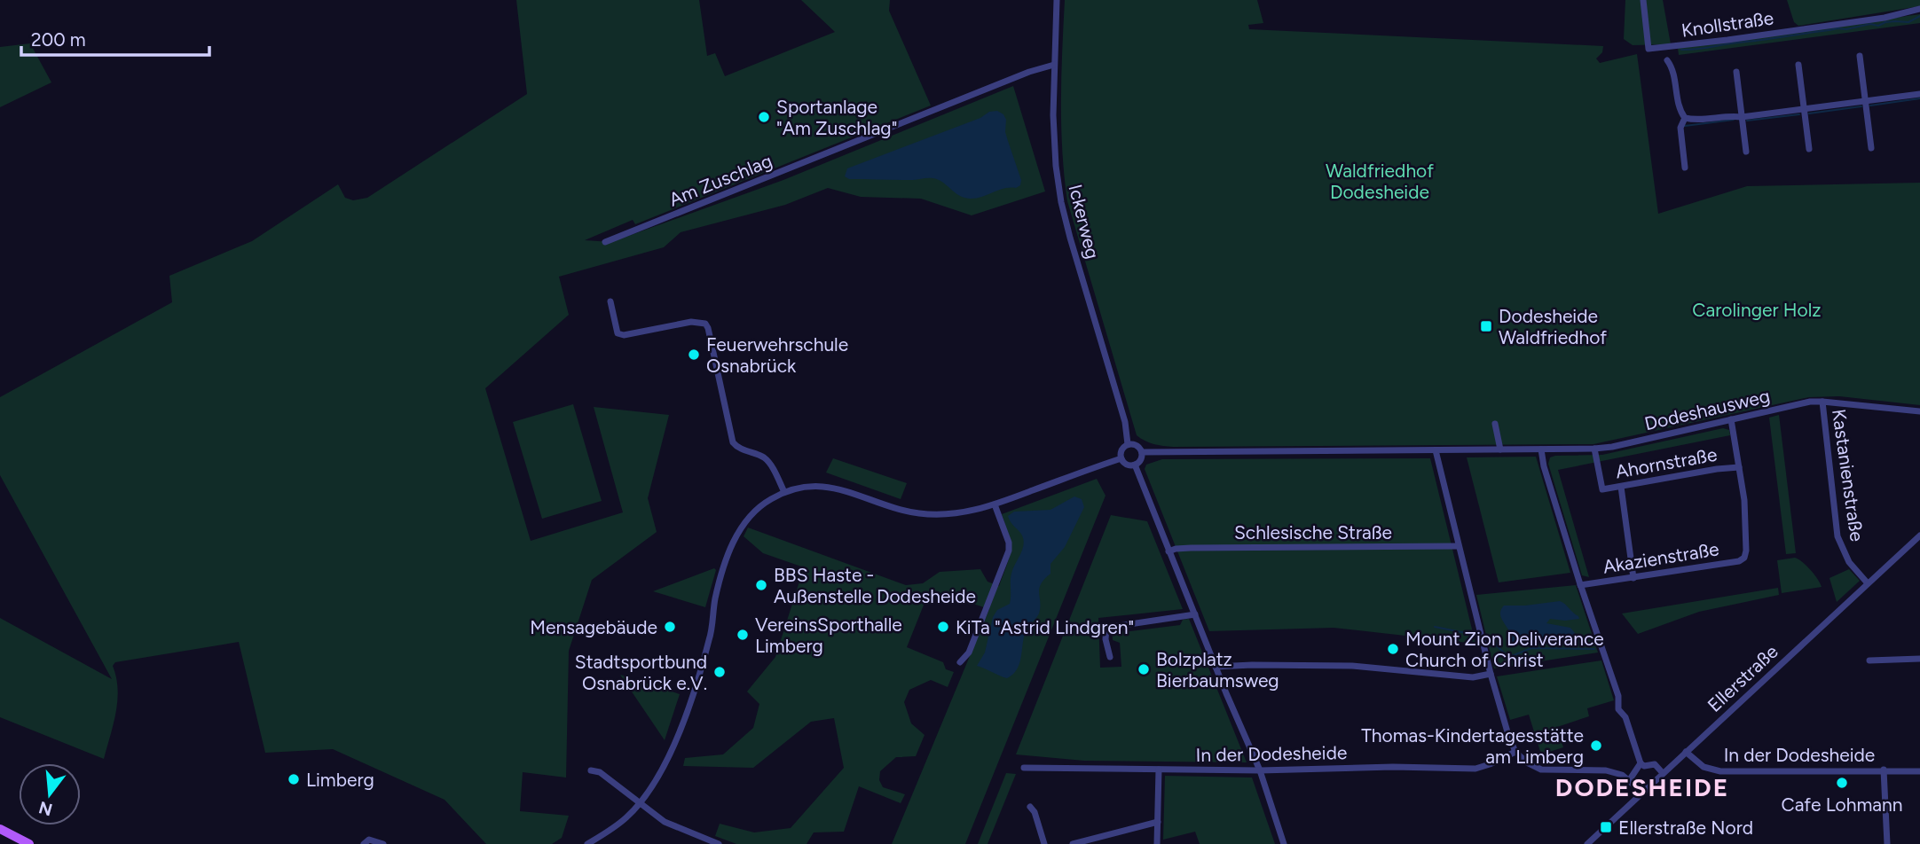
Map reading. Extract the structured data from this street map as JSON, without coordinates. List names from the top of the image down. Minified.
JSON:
{"streets":{"street":["Knollstraße","Am Zuschlag","Ickerweg","Dodeshausweg","Ahornstraße","Kastanienstraße","Schlesische Straße","Akazienstraße","Ellerstraße","In der Dodesheide"]},"crossings":[["Am Zuschlag","Ickerweg"],["Ickerweg","Dodeshausweg"],["Dodeshausweg","Ahornstraße"],["Dodeshausweg","Kastanienstraße"],["Ahornstraße","Akazienstraße"],["Kastanienstraße","Ellerstraße"],["Ellerstraße","In der Dodesheide"]],"districts":["DODESHEIDE"],"parks":["Waldfriedhof Dodesheide","Carolinger Holz"],"places":{"other":["Sportanlage \"Am Zuschlag\"","Feuerwehrschule Osnabrück","BBS Haste - Außenstelle Dodesheide","Mensagebäude","KiTa \"Astrid Lindgren\"","VereinsSporthalle Limberg","Mount Zion Deliverance Church of Christ","Bolzplatz Bierbaumsweg","Stadtsportbund Osnabrück e.V.","Thomas-Kindertagesstätte am Limberg","Limberg","Cafe Lohmann"],"transit":["Dodesheide Waldfriedhof","Ellerstraße Nord"]},"scale_bar":"200 m","north":"bottom"}
